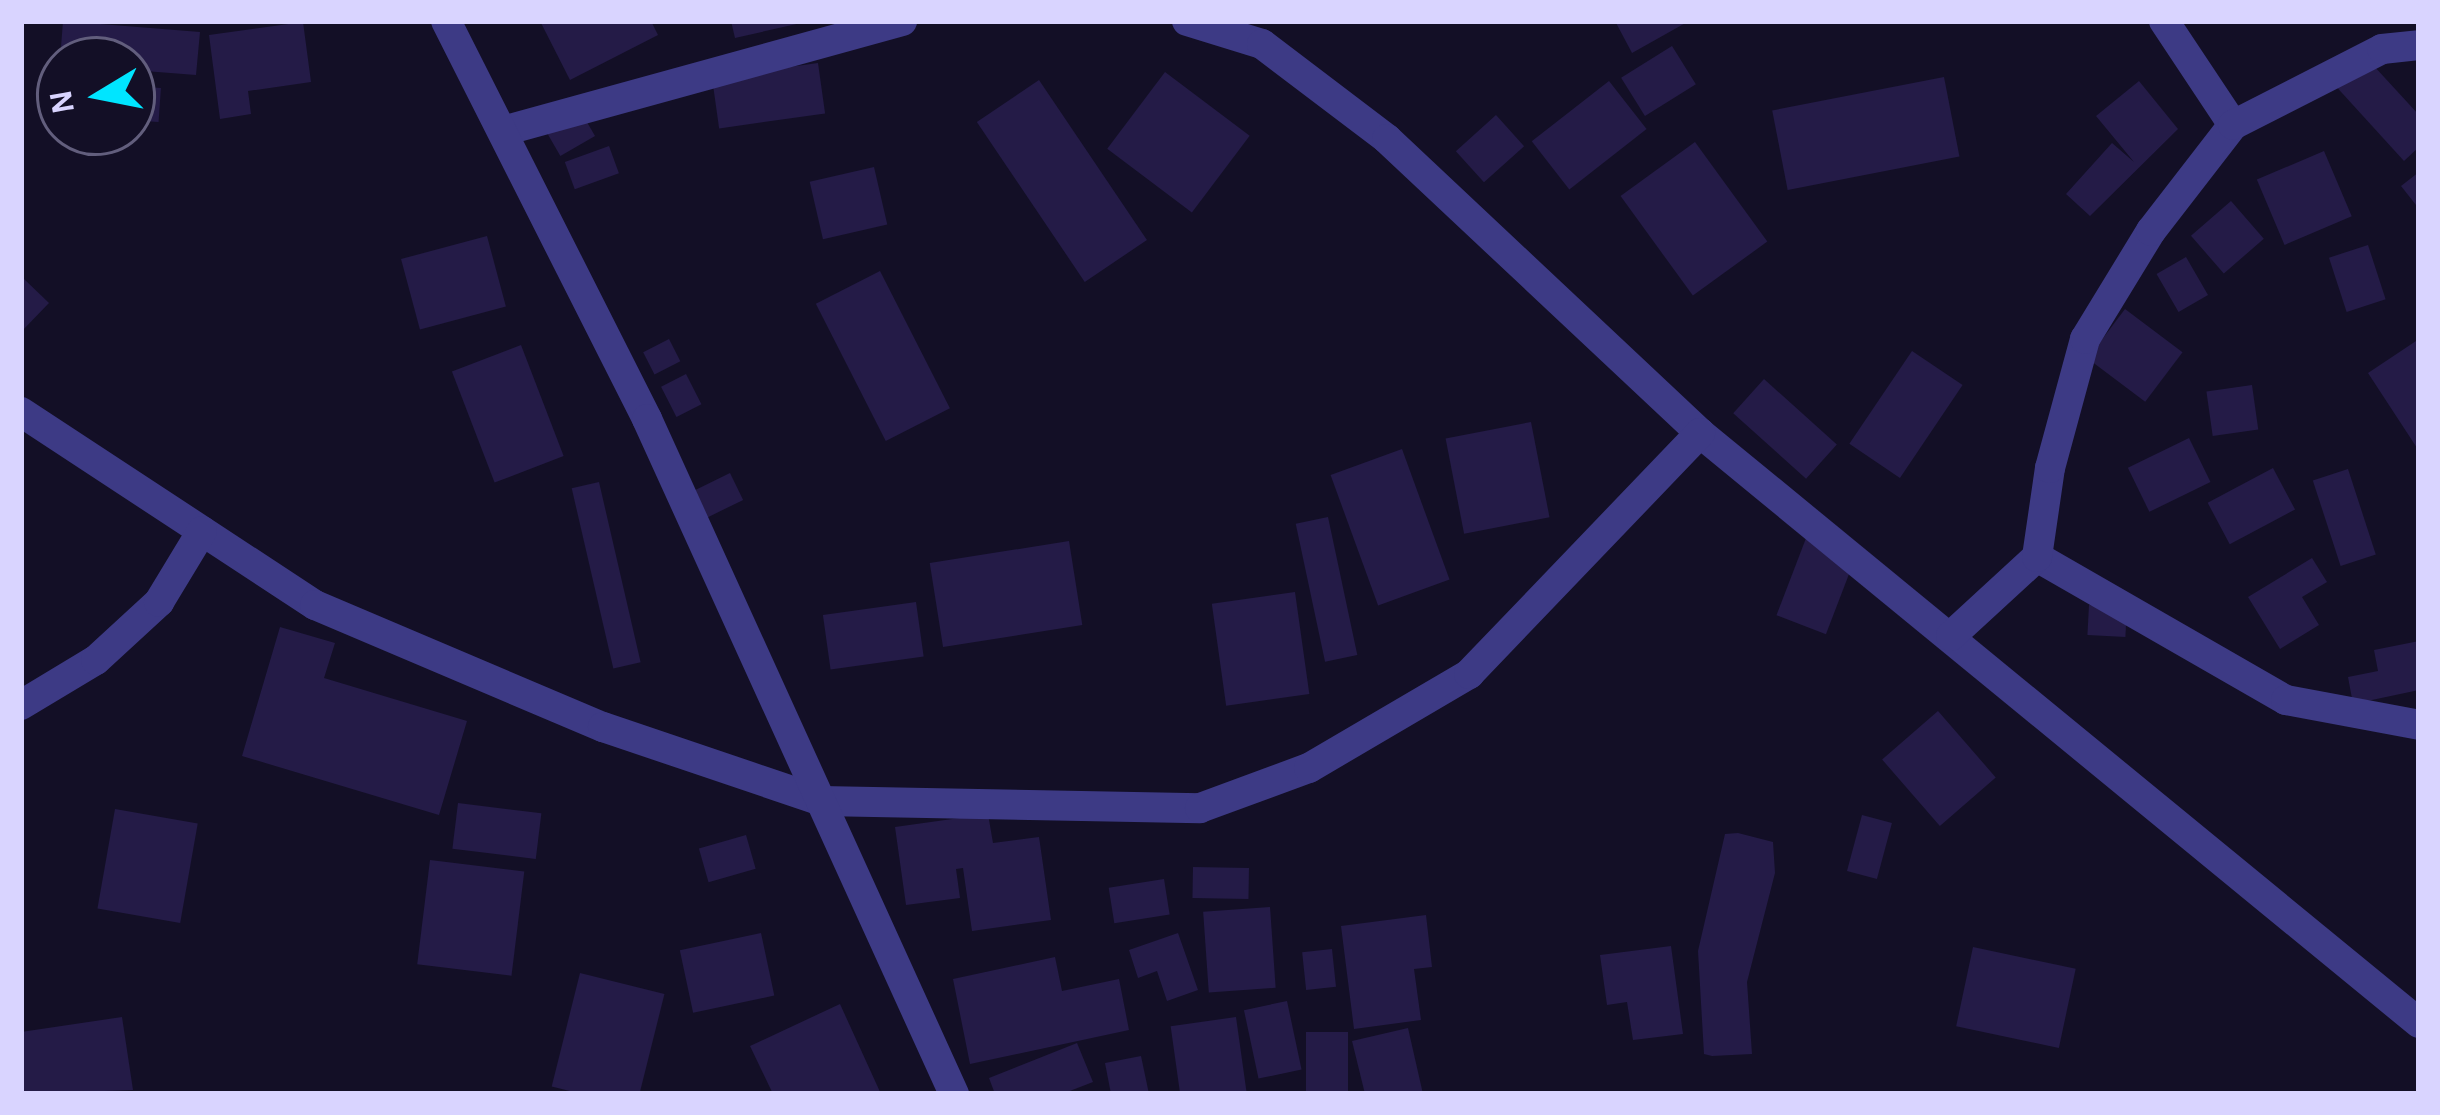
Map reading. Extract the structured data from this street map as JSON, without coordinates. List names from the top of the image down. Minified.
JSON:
{"north":"left"}
